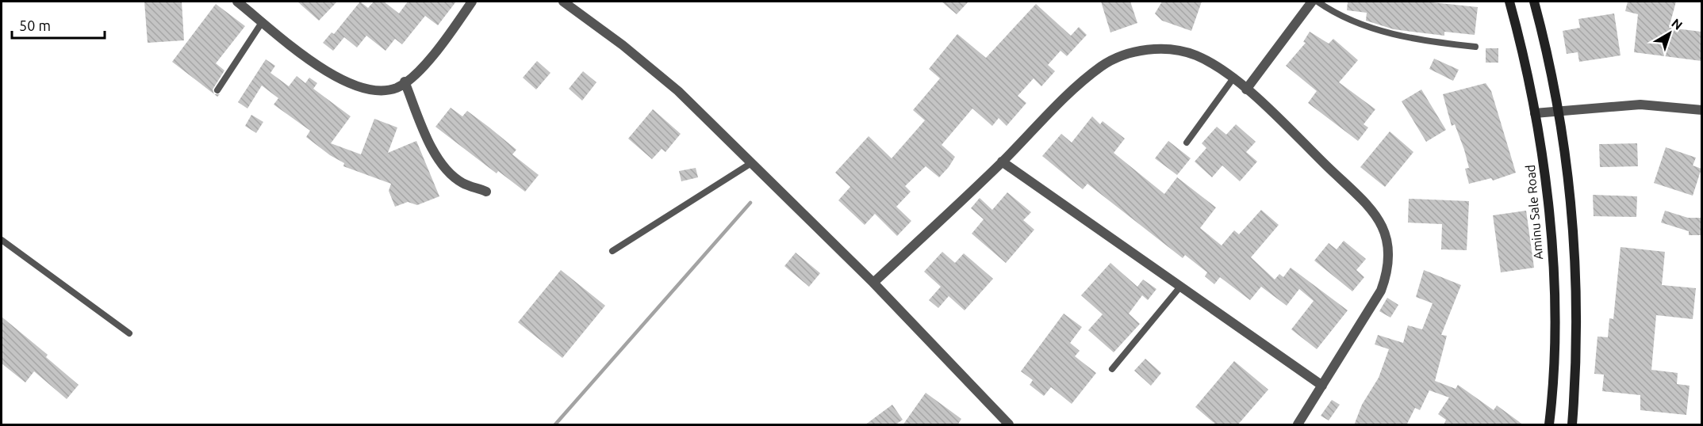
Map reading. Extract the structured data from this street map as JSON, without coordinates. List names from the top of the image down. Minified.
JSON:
{"streets":{"street":["Aminu Sale Road"]},"scale_bar":"50 m","north":"top right"}
